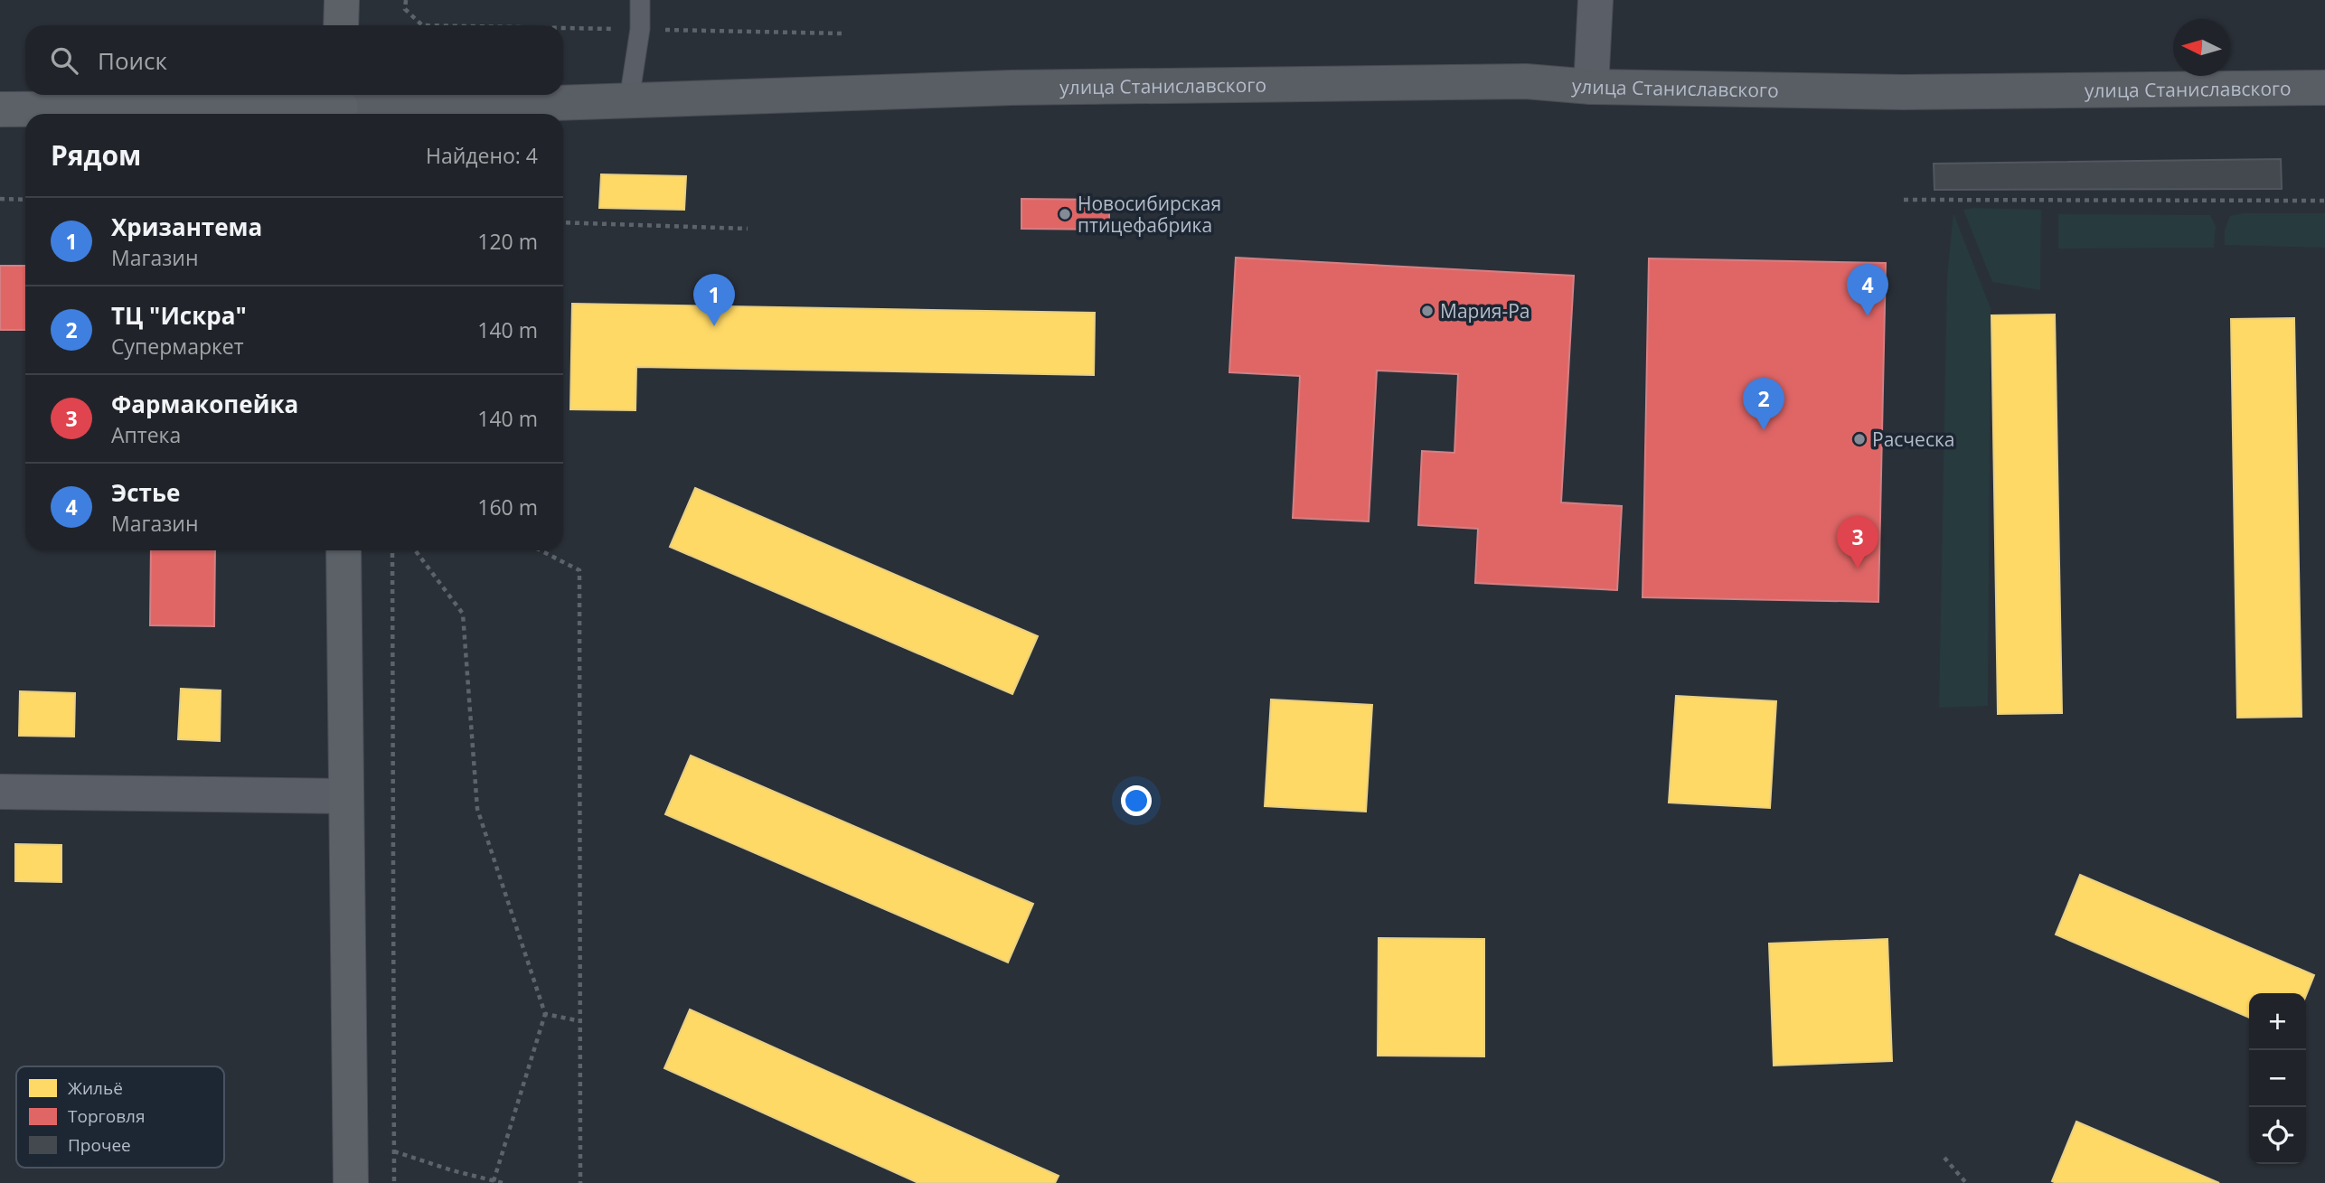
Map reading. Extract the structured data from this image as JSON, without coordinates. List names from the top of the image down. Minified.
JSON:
{"streets":{"main road":["улица Станиславского"]},"places":["Новосибирская птицефабрика","Мария-Ра","Расческа"],"legend":["Жильё","Торговля","Прочее"],"north":"left","page":{"search":"Поиск","heading":["Рядом","Найдено: 4"],"list":[{"mark":"1","name":"Хризантема","note":"Магазин","value":"120 m"},{"mark":"2","name":"ТЦ \"Искра\"","note":"Супермаркет","value":"140 m"},{"mark":"3","name":"Фармакопейка","note":"Аптека","value":"140 m"},{"mark":"4","name":"Эстье","note":"Магазин","value":"160 m"}],"pins":["4","1","2","3"],"map_buttons":["+","−"]}}
